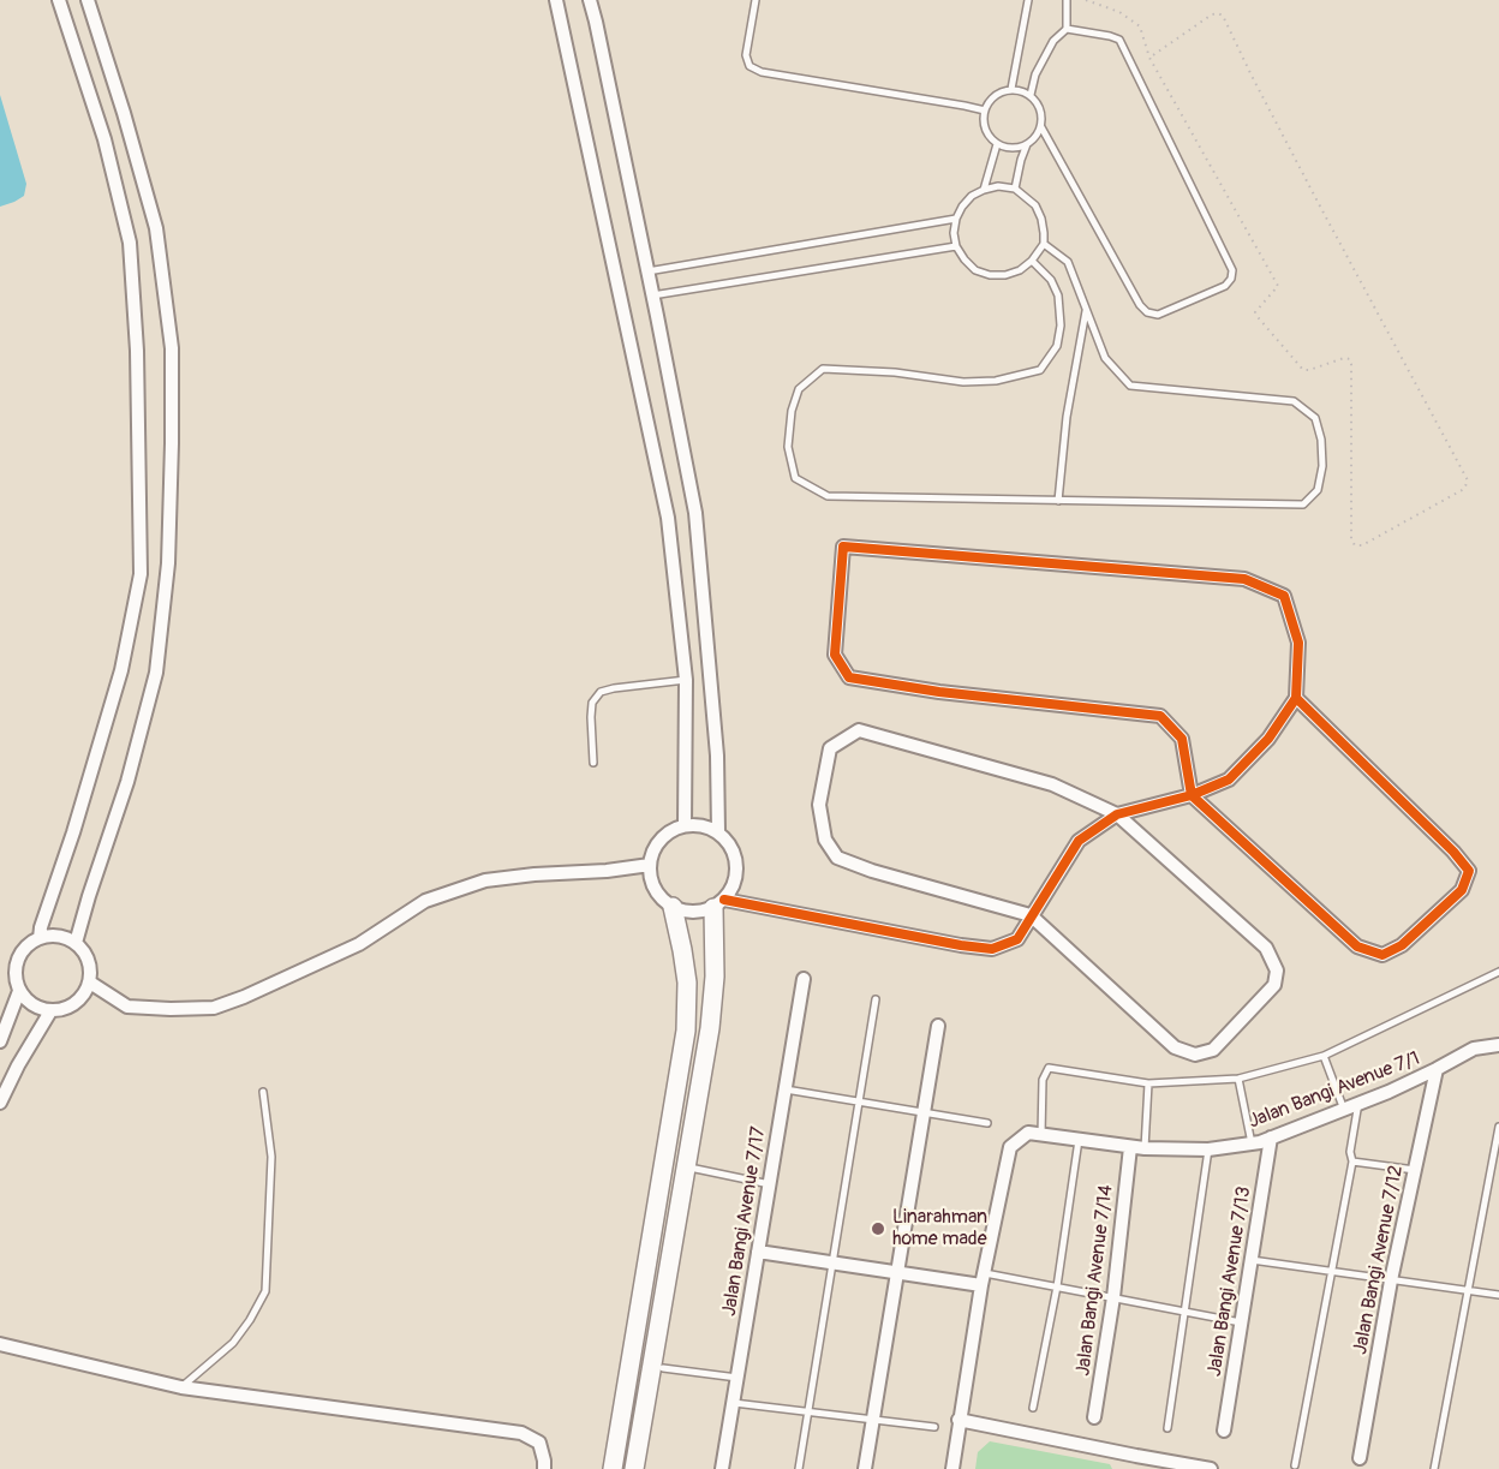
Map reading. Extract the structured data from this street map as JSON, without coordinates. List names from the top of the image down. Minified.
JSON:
{"streets":{"street":["Jalan Bangi Avenue 7/1","Jalan Bangi Avenue 7/17","Jalan Bangi Avenue 7/12","Jalan Bangi Avenue 7/14","Jalan Bangi Avenue 7/13"]},"crossings":[["Jalan Bangi Avenue 7/1","Jalan Bangi Avenue 7/12"],["Jalan Bangi Avenue 7/1","Jalan Bangi Avenue 7/14"],["Jalan Bangi Avenue 7/1","Jalan Bangi Avenue 7/13"]],"places":["Linarahman home made"]}
